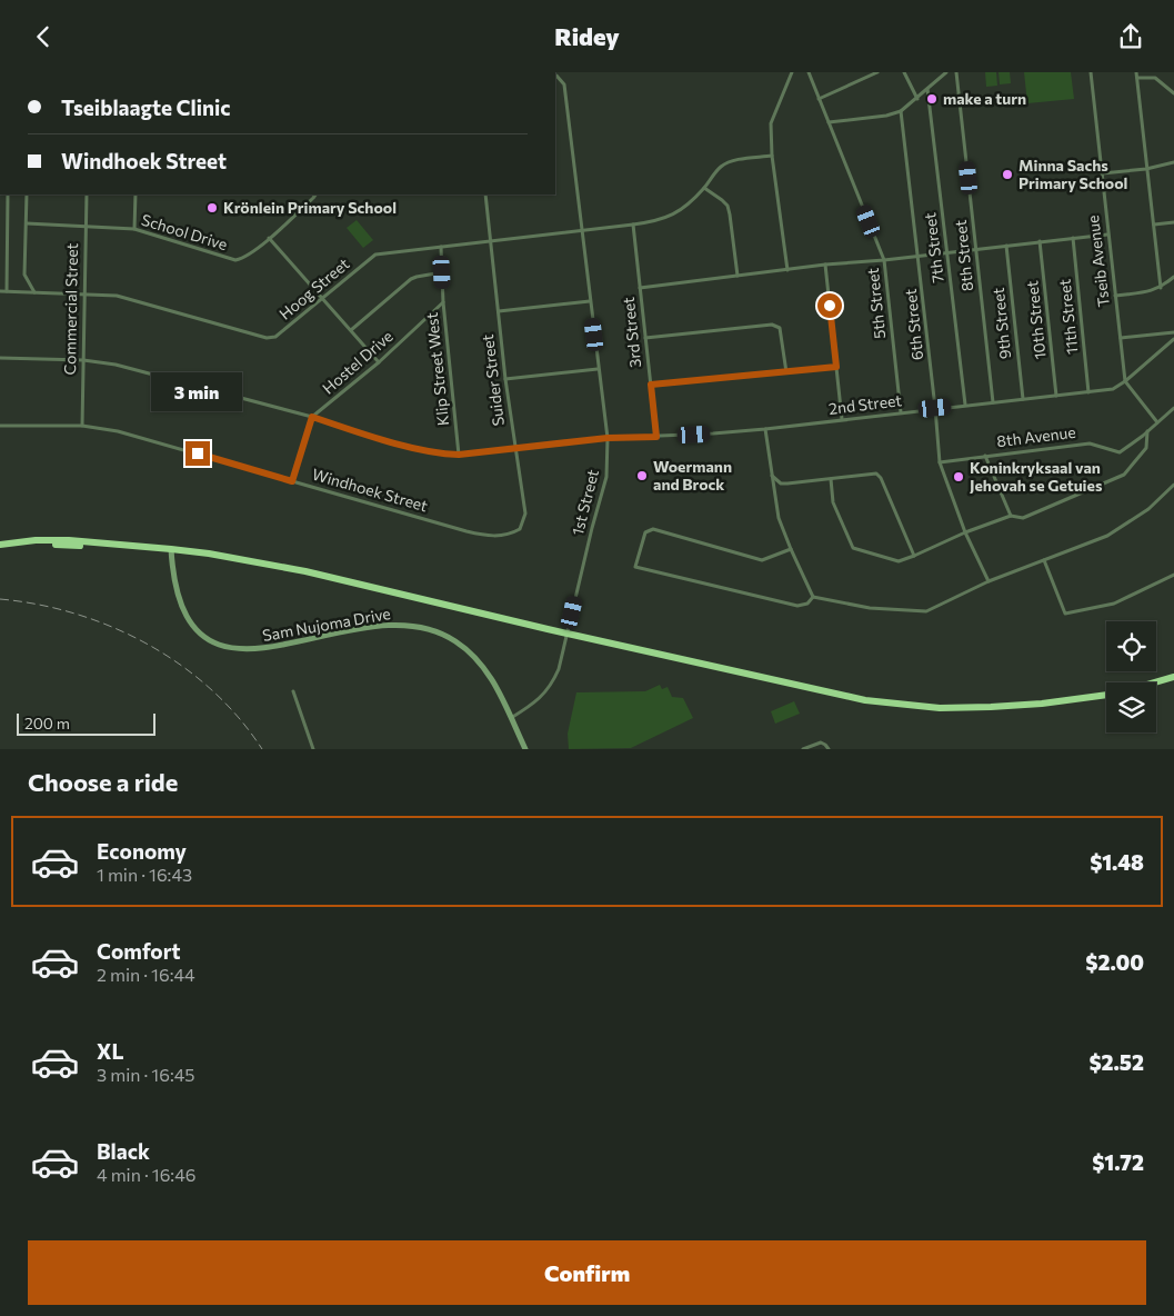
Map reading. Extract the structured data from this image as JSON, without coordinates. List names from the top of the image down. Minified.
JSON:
{"streets":{"main road":["Sam Nujoma Drive"],"street":["School Drive","7th Street","8th Street","Tseib Avenue","Hoog Street","5th Street","Commercial Street","11th Street","10th Street","9th Street","6th Street","3rd Street","Hostel Drive","Klip Street West","Suider Street","2nd Street","8th Avenue","Windhoek Street","1st Street"]},"crossings":[["School Drive","Commercial Street"],["7th Street","2nd Street"],["8th Street","2nd Street"],["Tseib Avenue","2nd Street"],["Hoog Street","Commercial Street"],["Hoog Street","3rd Street"],["Hoog Street","Klip Street West"],["Hoog Street","Suider Street"],["Hoog Street","1st Street"],["5th Street","2nd Street"],["Commercial Street","2nd Street"],["Commercial Street","Windhoek Street"],["11th Street","2nd Street"],["10th Street","2nd Street"],["9th Street","2nd Street"],["6th Street","2nd Street"],["6th Street","8th Avenue"],["3rd Street","2nd Street"],["Hostel Drive","Klip Street West"],["Hostel Drive","2nd Street"],["Klip Street West","2nd Street"],["Suider Street","2nd Street"],["Suider Street","Windhoek Street"],["2nd Street","1st Street"],["1st Street","Sam Nujoma Drive"]],"places":["make a turn","Minna Sachs Primary School","Krönlein Primary School","Woermann and Brock","Koninkryksaal van Jehovah se Getuies"],"scale_bar":"200 m","page":{"header":"Ridey","banner":["Tseiblaagte Clinic","Windhoek Street"],"bubble":"3 min","scale":"200 m","heading":"Choose a ride","list":[{"name":"Economy","note":"1 min · 16:43","value":"$1.48"},{"name":"Comfort","note":"2 min · 16:44","value":"$2.00"},{"name":"XL","note":"3 min · 16:45","value":"$2.52"},{"name":"Black","note":"4 min · 16:46","value":"$1.72"}],"buttons":"Confirm"}}
